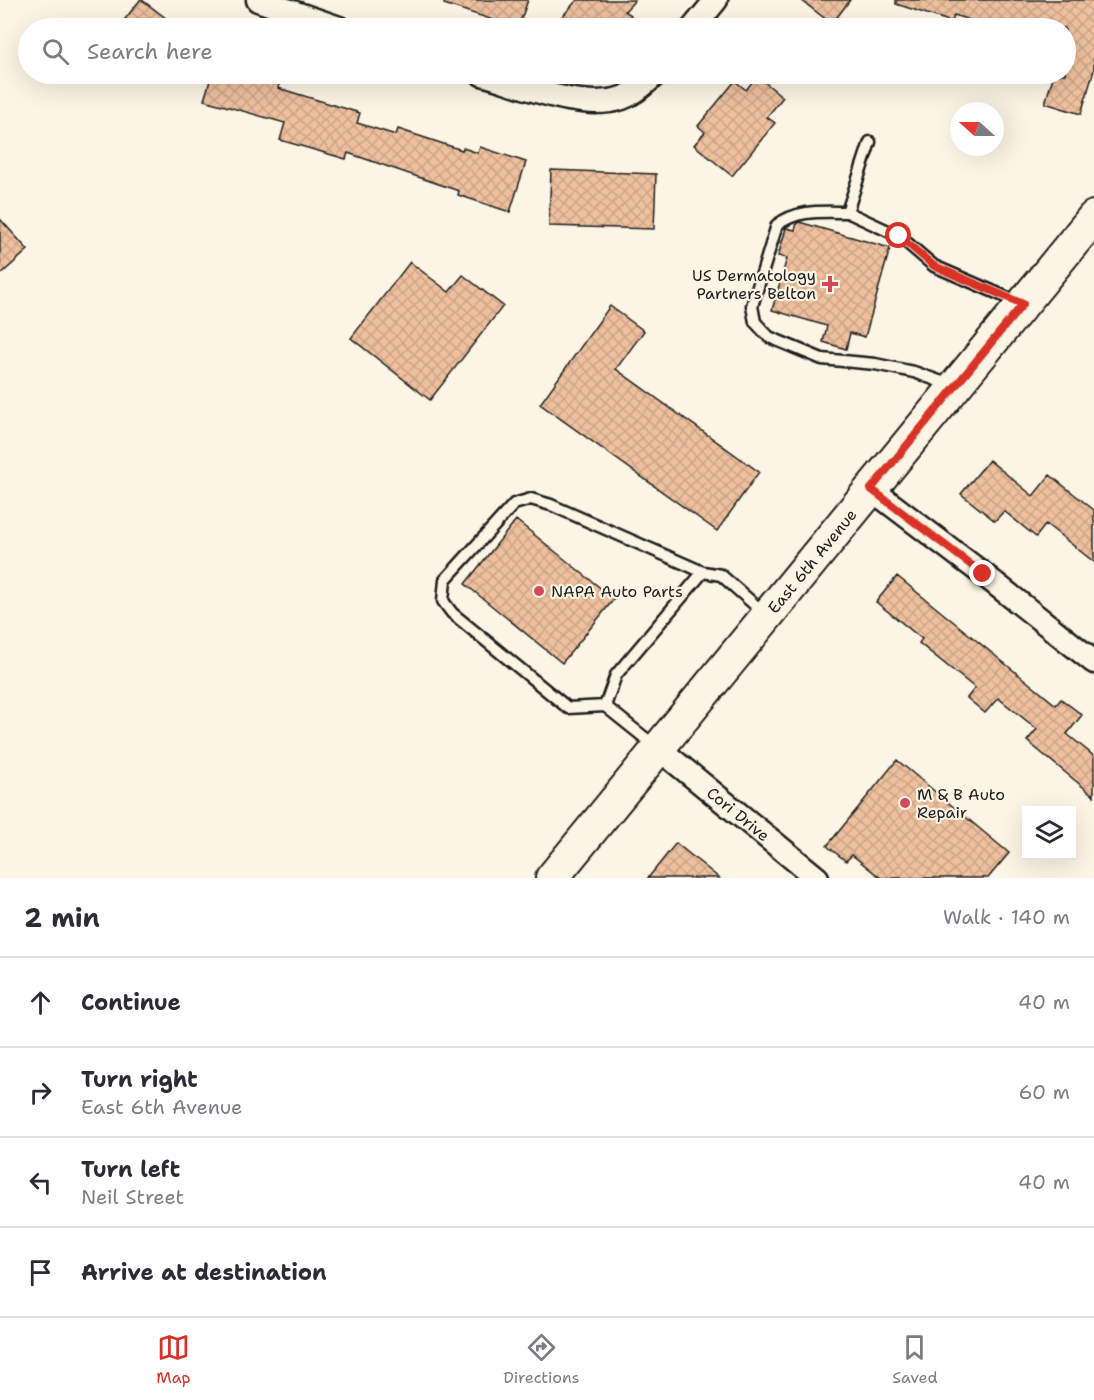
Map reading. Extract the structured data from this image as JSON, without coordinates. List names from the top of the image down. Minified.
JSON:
{"streets":{"main road":["East 6th Avenue"],"street":["Cori Drive"]},"crossings":[["East 6th Avenue","Cori Drive"]],"places":{"health":["US Dermatology Partners Belton"],"other":["NAPA Auto Parts","M & B Auto Repair"]},"north":"left","page":{"search":"Search here","heading":["2 min","Walk · 140 m"],"list":[["Continue","40 m"],["Turn right","East 6th Avenue","60 m"],["Turn left","Neil Street","40 m"],"Arrive at destination"],"nav":["Map","Directions","Saved"]}}
